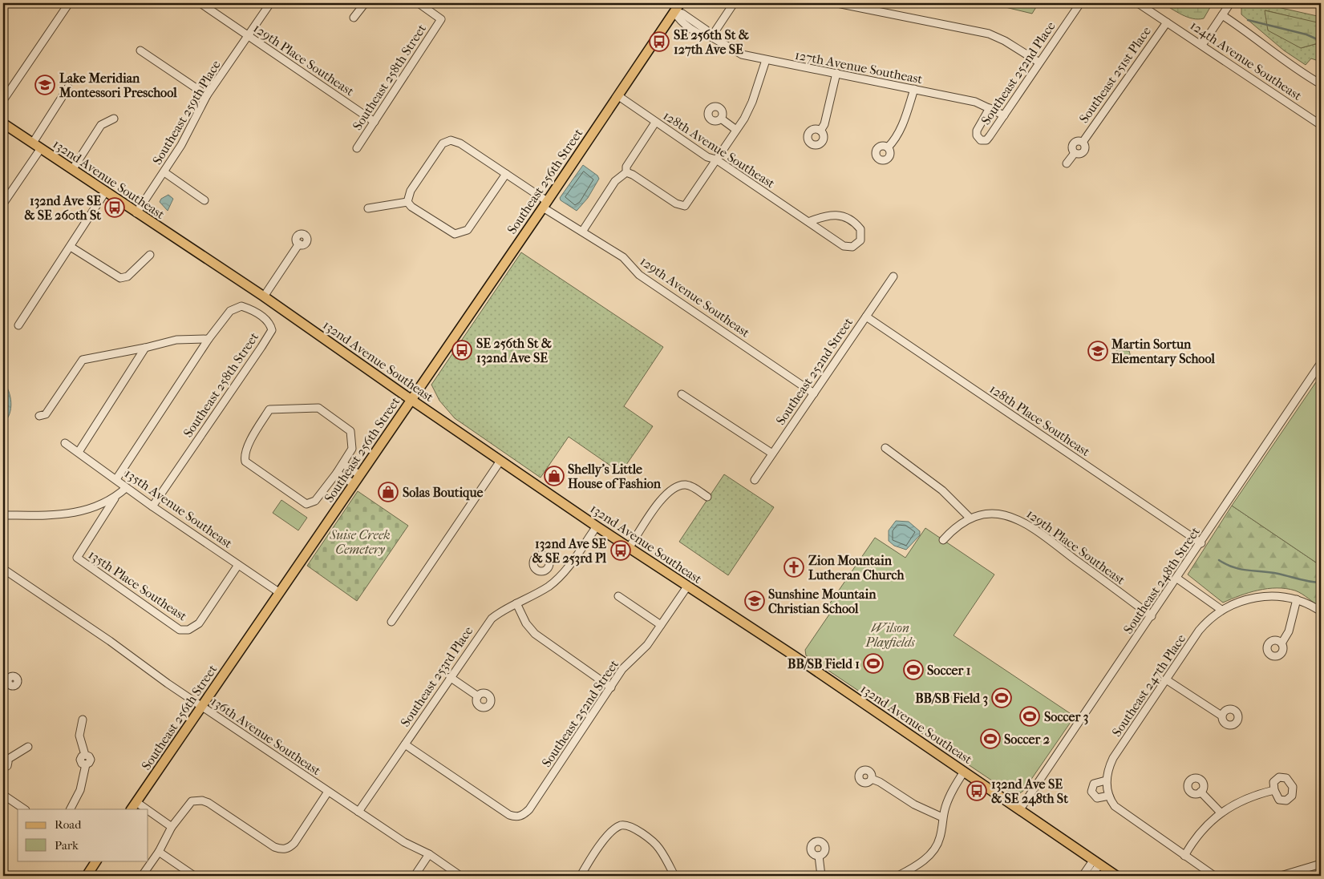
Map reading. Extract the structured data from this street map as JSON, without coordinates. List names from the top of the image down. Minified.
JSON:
{"streets":{"main road":["132nd Avenue Southeast","Southeast 256th Street"],"street":["129th Place Southeast","124th Avenue Southeast","127th Avenue Southeast","Southeast 252nd Place","Southeast 251st Place","Southeast 258th Street","Southeast 259th Place","128th Avenue Southeast","129th Avenue Southeast","Southeast 252nd Street","128th Place Southeast","135th Avenue Southeast","Southeast 248th Street","135th Place Southeast","Southeast 253rd Place","Southeast 247th Place","136th Avenue Southeast"]},"crossings":[["129th Place Southeast","Southeast 258th Street"],["129th Place Southeast","Southeast 259th Place"],["129th Place Southeast","Southeast 248th Street"],["124th Avenue Southeast","Southeast 251st Place"],["127th Avenue Southeast","Southeast 252nd Place"],["127th Avenue Southeast","Southeast 256th Street"],["Southeast 258th Street","135th Avenue Southeast"],["Southeast 259th Place","132nd Avenue Southeast"],["128th Avenue Southeast","Southeast 256th Street"],["132nd Avenue Southeast","Southeast 256th Street"],["132nd Avenue Southeast","Southeast 252nd Street"],["132nd Avenue Southeast","Southeast 248th Street"],["132nd Avenue Southeast","Southeast 253rd Place"],["Southeast 256th Street","129th Avenue Southeast"],["Southeast 256th Street","135th Avenue Southeast"],["Southeast 256th Street","136th Avenue Southeast"],["129th Avenue Southeast","Southeast 252nd Street"],["Southeast 252nd Street","128th Place Southeast"],["Southeast 252nd Street","Southeast 253rd Place"],["128th Place Southeast","Southeast 248th Street"],["135th Avenue Southeast","135th Place Southeast"],["Southeast 253rd Place","136th Avenue Southeast"]],"parks":["Suise Creek Cemetery","Wilson Playfields"],"places":{"bus stop":["SE 256th St & 127th Ave SE","132nd Ave SE & SE 260th St","SE 256th St & 132nd Ave SE","132nd Ave SE & SE 253rd Pl","132nd Ave SE & SE 248th St"],"school or university":["Lake Meridian Montessori Preschool","Martin Sortun Elementary School","Sunshine Mountain Christian School"],"shop":["Shelly's Little House of Fashion","Solas Boutique"],"church":["Zion Mountain Lutheran Church"],"sports":["BB/SB Field 1","Soccer 1","BB/SB Field 3","Soccer 3","Soccer 2"]},"legend":["Road","Park"]}
